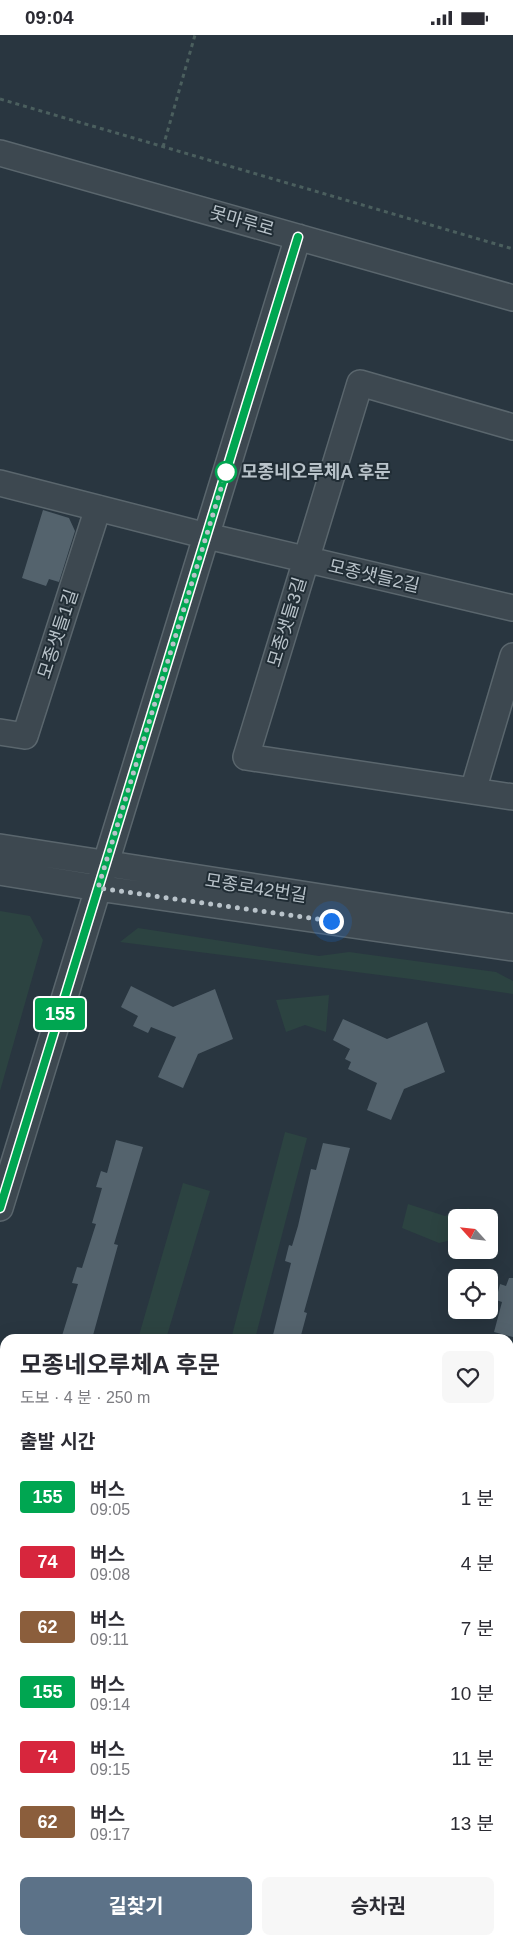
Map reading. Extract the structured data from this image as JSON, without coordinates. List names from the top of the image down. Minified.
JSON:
{"streets":{"street":["못마루로","모종샛들2길","모종샛들3길","모종샛들1길","모종로42번길"]},"crossings":[["모종샛들2길","모종샛들3길"]],"places":["모종네오루체A 후문"],"lines":["bus line 155"],"north":"top left","page":{"status":"09:04","on_map":"155","heading":[["모종네오루체A 후문","도보 · 4 분 · 250 m"],"출발 시간"],"list":[{"mark":"155","name":"버스","note":"09:05","value":"1 분"},{"mark":"74","name":"버스","note":"09:08","value":"4 분"},{"mark":"62","name":"버스","note":"09:11","value":"7 분"},{"mark":"155","name":"버스","note":"09:14","value":"10 분"},{"mark":"74","name":"버스","note":"09:15","value":"11 분"},{"mark":"62","name":"버스","note":"09:17","value":"13 분"}],"buttons":["길찾기","승차권"]}}
